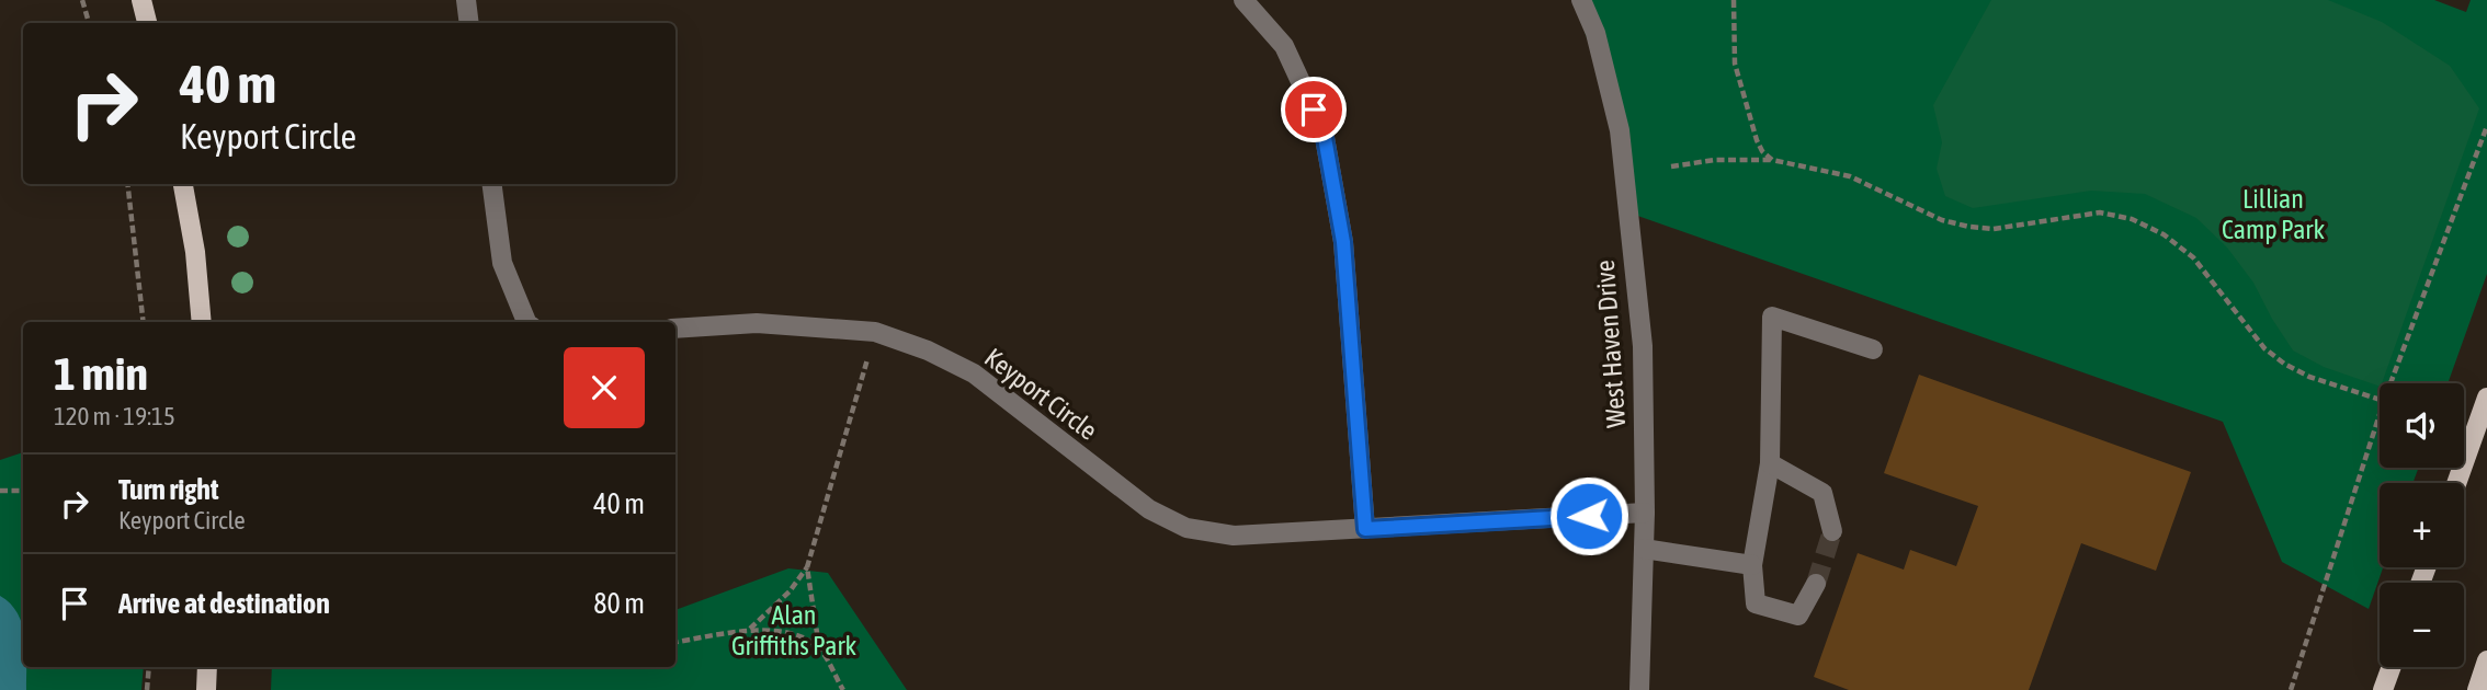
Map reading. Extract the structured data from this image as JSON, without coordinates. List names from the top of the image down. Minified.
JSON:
{"streets":{"street":["West Haven Drive","Keyport Circle"]},"crossings":[["West Haven Drive","Keyport Circle"]],"parks":["Lillian Camp Park","Alan Griffiths Park"],"page":{"turn":["40 m","Keyport Circle"],"heading":["1 min","120 m · 19:15"],"map_buttons":["+","−"],"list":[{"name":"Turn right","note":"Keyport Circle","value":"40 m"},{"name":"Arrive at destination","value":"80 m"}]}}
